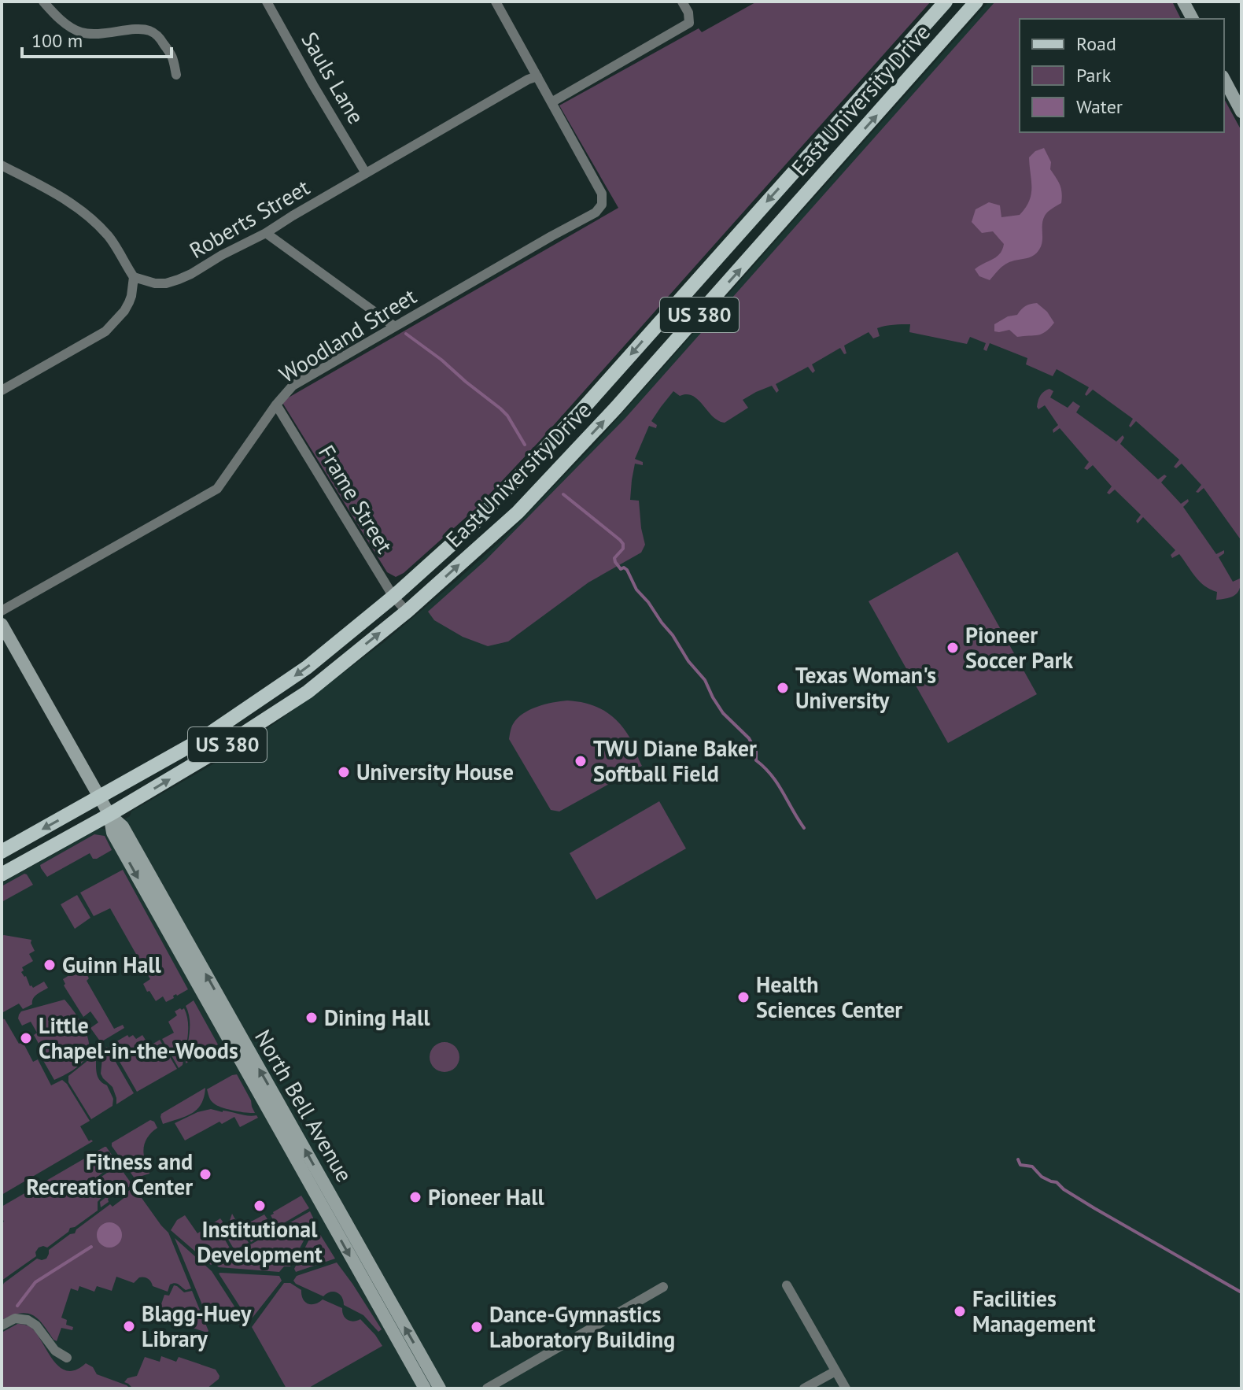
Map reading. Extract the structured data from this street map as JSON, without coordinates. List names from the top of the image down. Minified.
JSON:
{"streets":{"main road":["East University Drive","US 380","North Bell Avenue"],"street":["Sauls Lane","Roberts Street","Woodland Street","Frame Street"]},"crossings":[["Sauls Lane","Roberts Street"],["East University Drive","Frame Street"],["East University Drive","North Bell Avenue"],["Woodland Street","Frame Street"]],"places":["Pioneer Soccer Park","Texas Woman's University","TWU Diane Baker Softball Field","University House","Guinn Hall","Health Sciences Center","Dining Hall","Little Chapel-in-the-Woods","Fitness and Recreation Center","Pioneer Hall","Institutional Development","Facilities Management","Blagg-Huey Library","Dance-Gymnastics Laboratory Building"],"legend":["Road","Park","Water"],"scale_bar":"100 m"}
